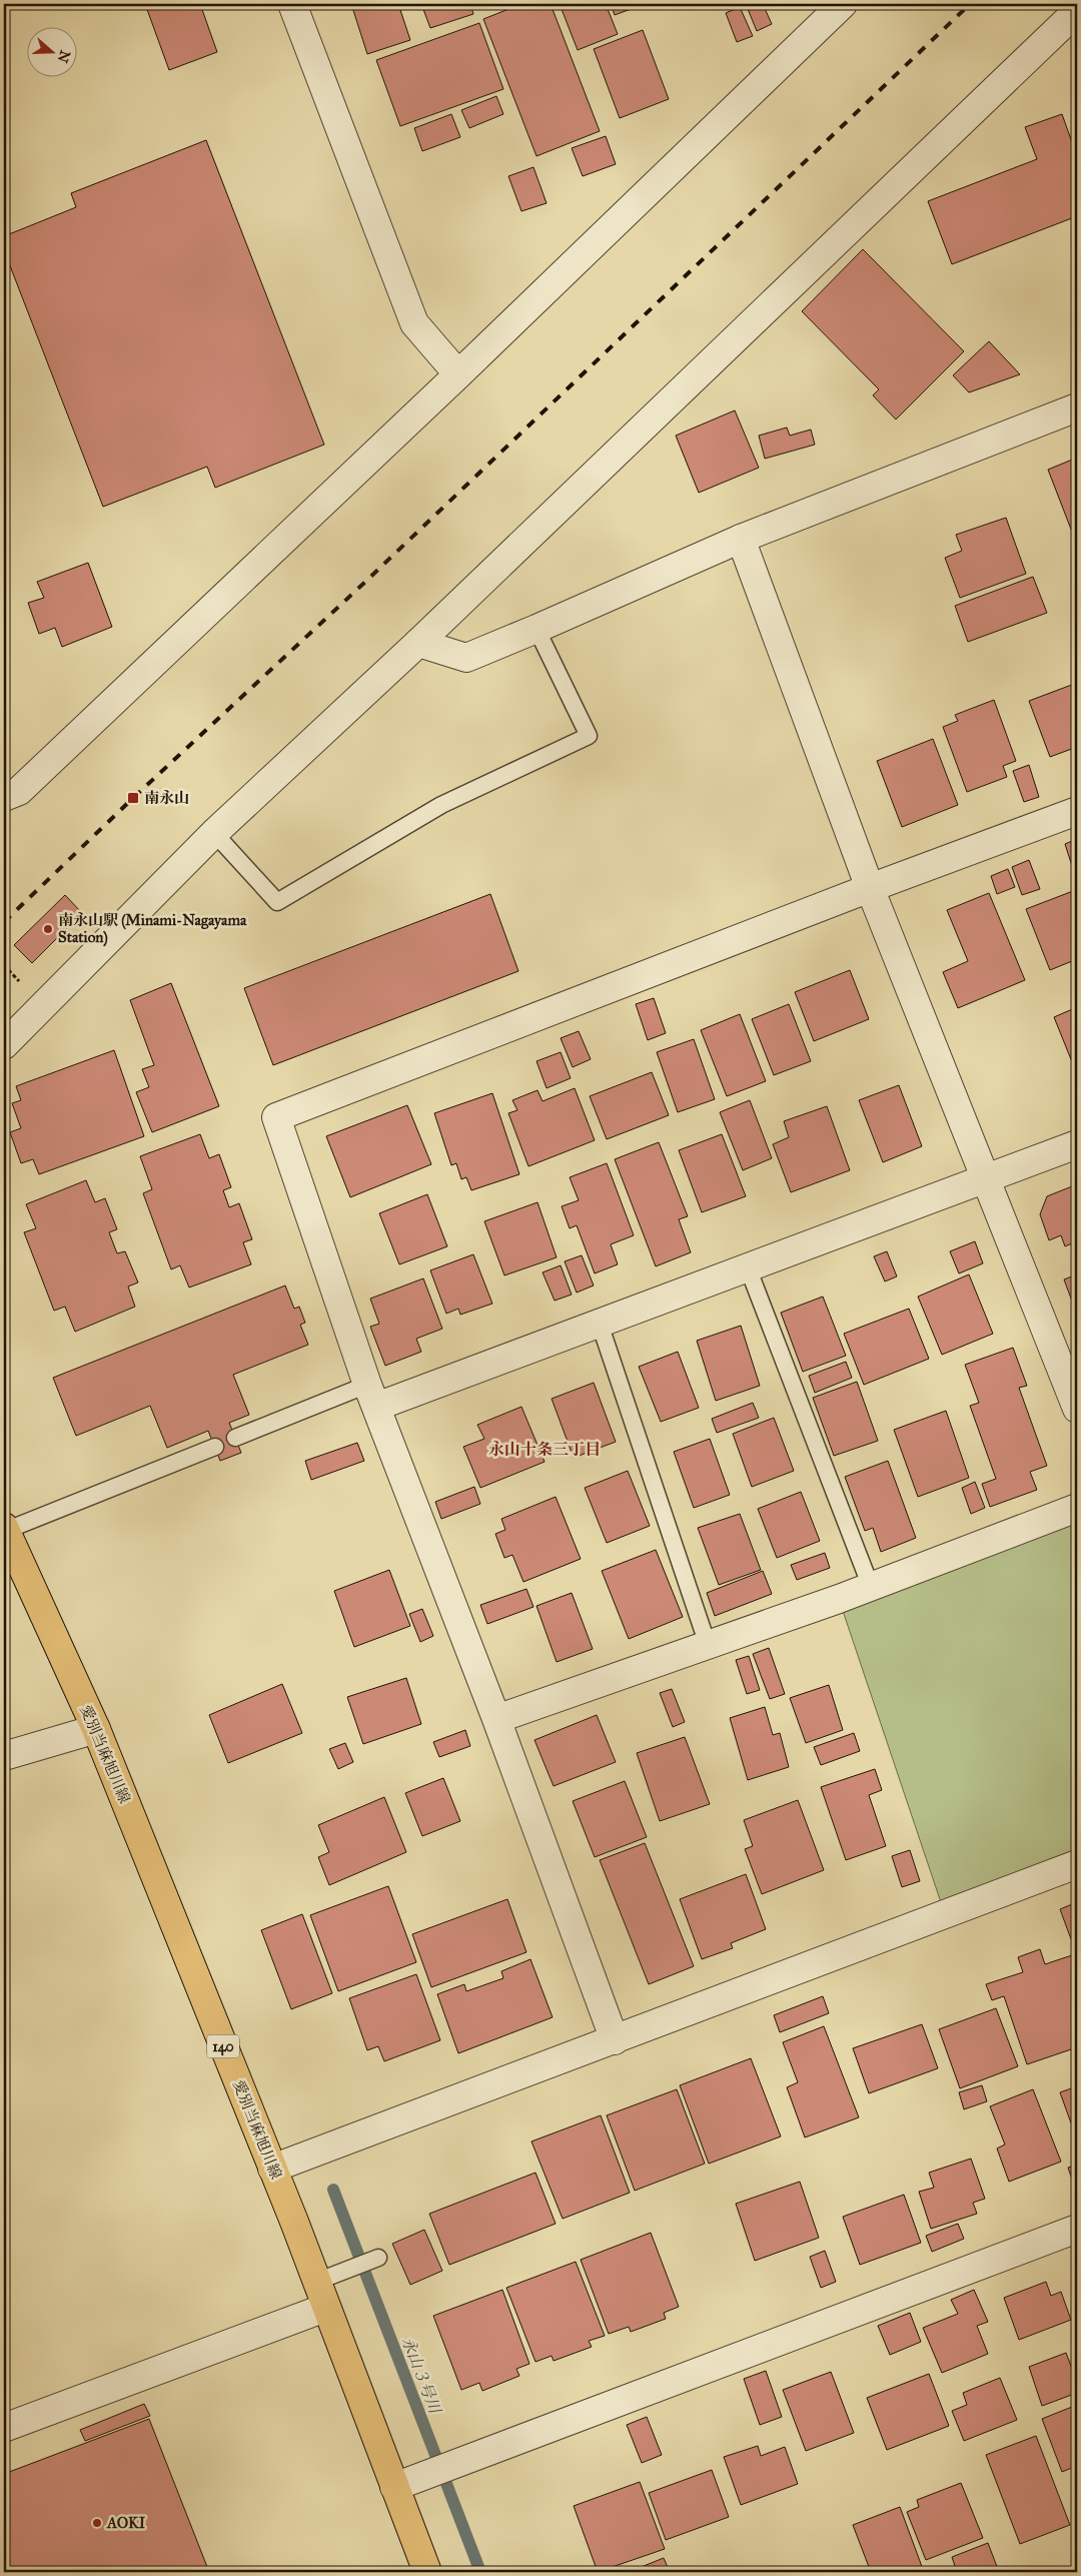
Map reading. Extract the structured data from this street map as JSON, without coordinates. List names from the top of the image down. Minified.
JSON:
{"streets":{"main road":["愛別当麻旭川線","140"]},"districts":["永山十条三丁目"],"water":["永山３号川"],"places":{"transit":["南永山"],"other":["南永山駅 (Minami-Nagayama Station)","AOKI"]},"north":"right"}
